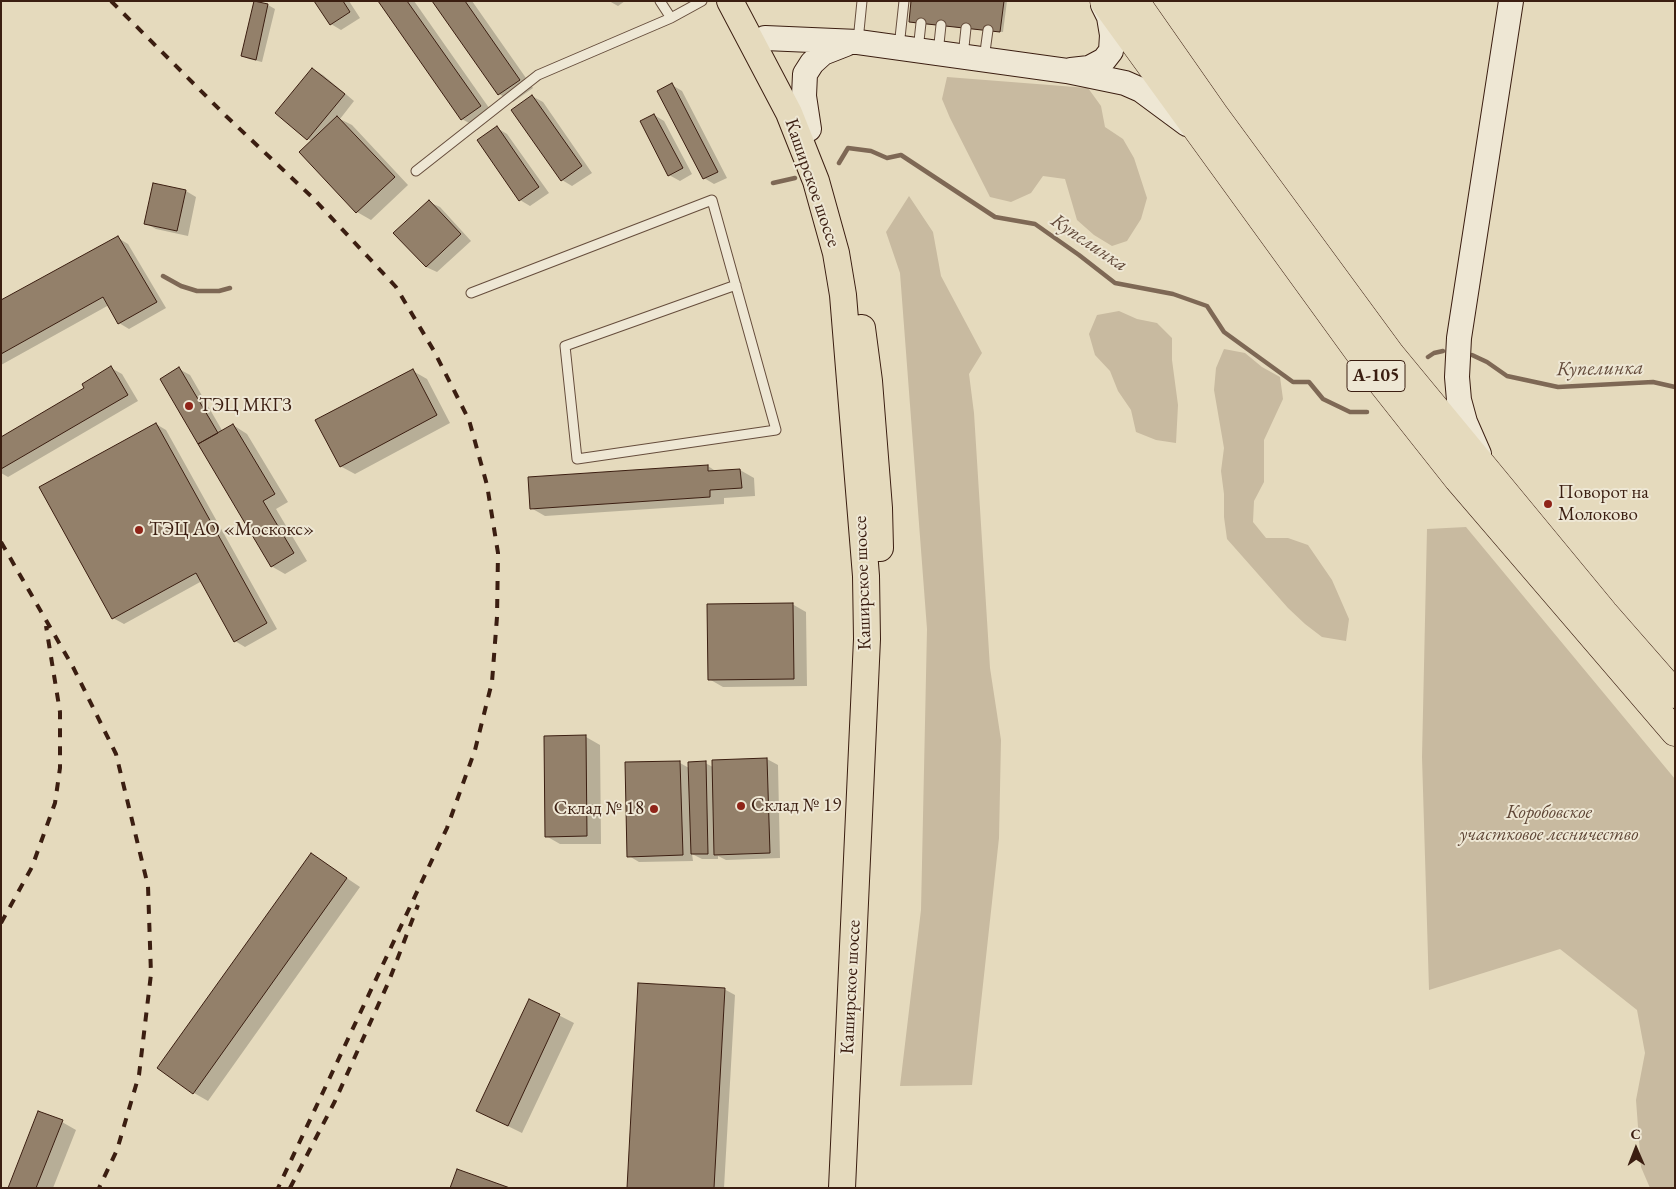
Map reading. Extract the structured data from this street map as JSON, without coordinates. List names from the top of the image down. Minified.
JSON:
{"streets":{"highway":["А-105"],"main road":["Каширское шоссе"]},"water":["Купелинка"],"parks":["Коробовское участковое лесничество"],"places":["ТЭЦ МКГЗ","Поворот на Молоково","ТЭЦ АО «Москокс»","Склад № 19","Склад № 18"],"north":"top"}
